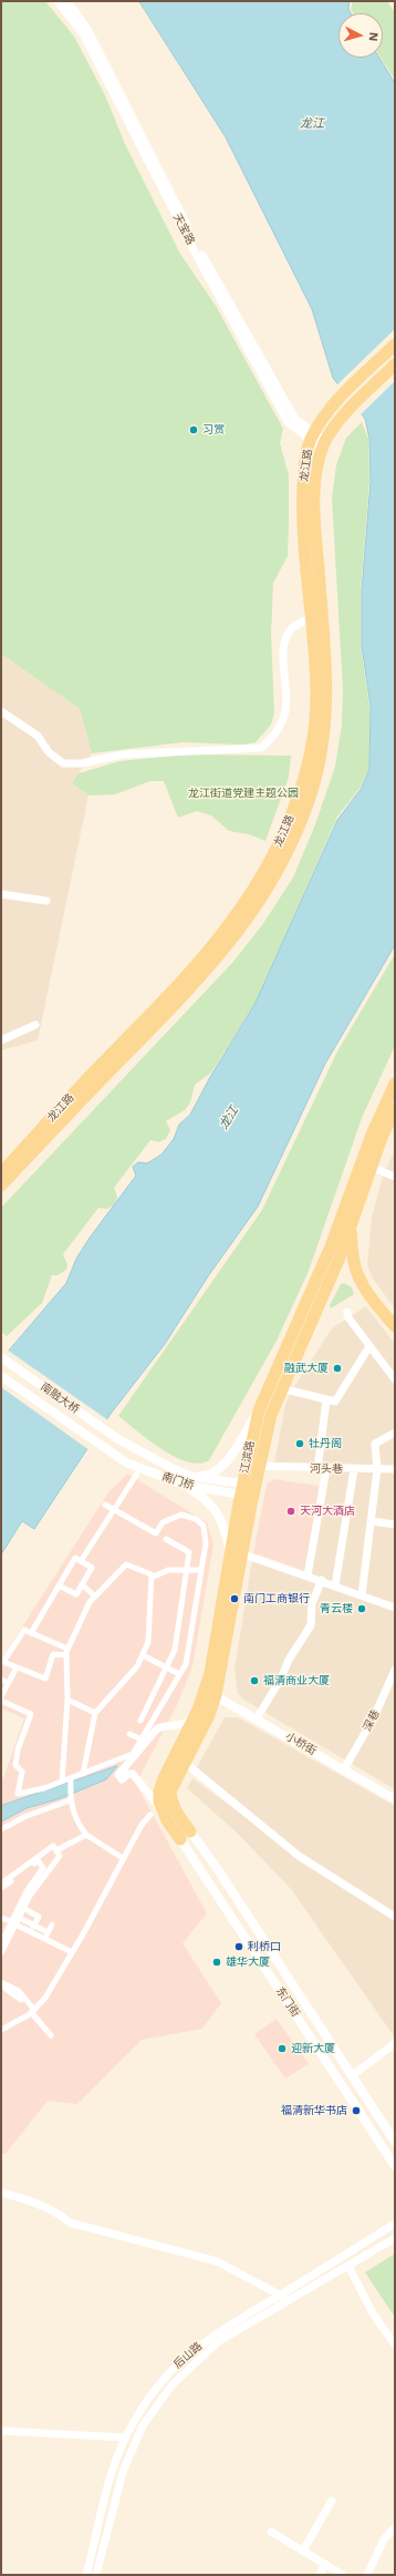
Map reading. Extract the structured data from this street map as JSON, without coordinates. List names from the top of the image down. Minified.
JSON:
{"streets":{"main road":["龙江路","江滨路"],"street":["天宝路","南融大桥","河头巷","南门桥","深巷","小桥街","东门街","后山路"]},"crossings":[["天宝路","龙江路"],["南融大桥","南门桥"],["江滨路","河头巷"],["江滨路","南门桥"],["江滨路","小桥街"],["江滨路","东门街"],["深巷","小桥街"]],"water":["龙江"],"parks":["龙江街道党建主题公园"],"places":["习赏","融武大厦","牡丹阁","天河大酒店","南门工商银行","青云楼","福清商业大厦","利桥口","雄华大厦","迎新大厦","福清新华书店"],"north":"right"}
